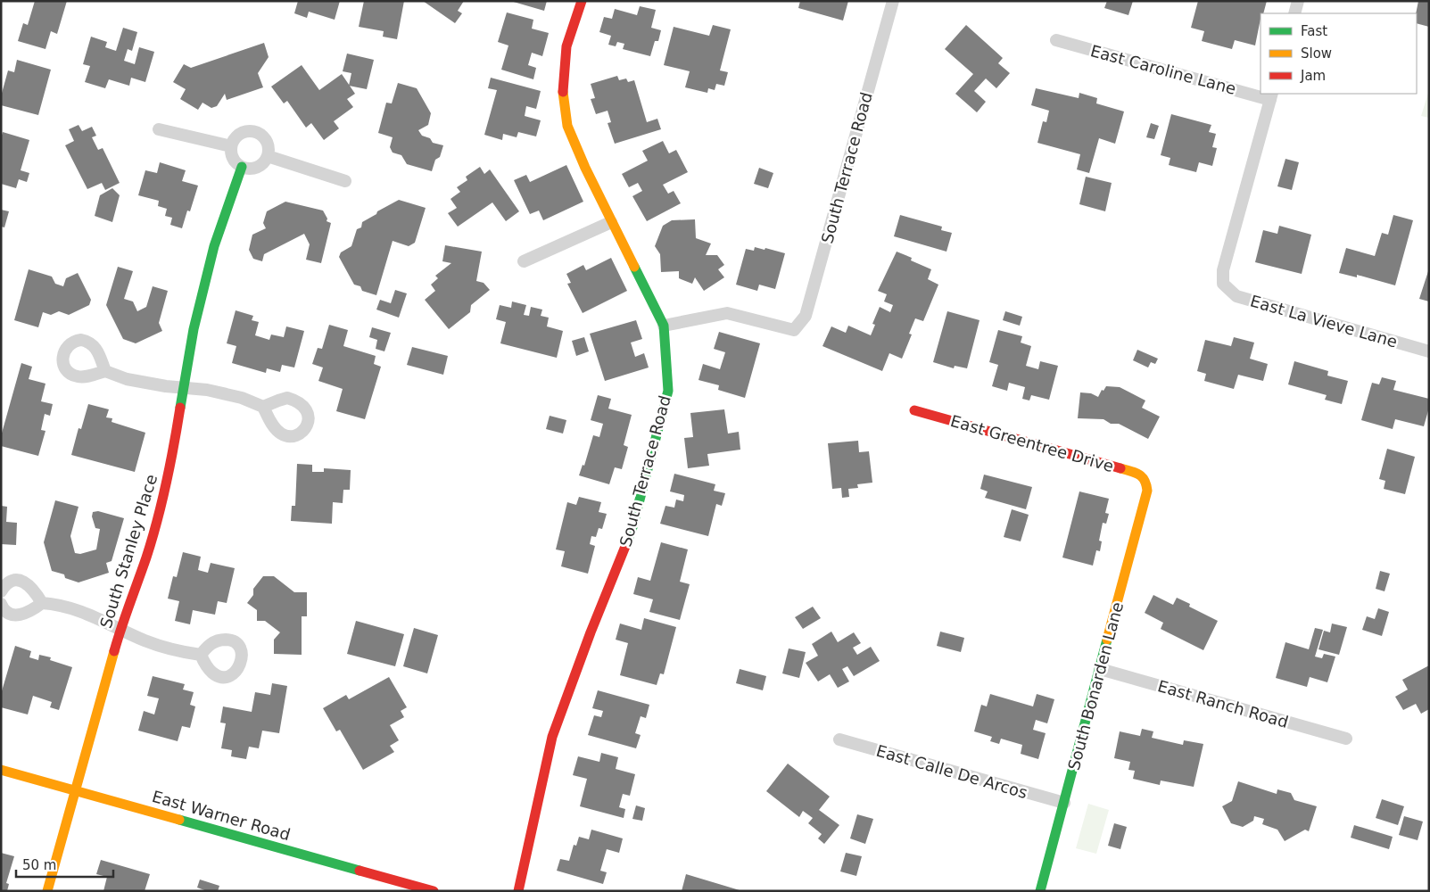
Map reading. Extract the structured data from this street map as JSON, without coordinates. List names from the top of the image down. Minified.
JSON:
{"streets":{"street":["East Caroline Lane","South Terrace Road","East La Vieve Lane","East Greentree Drive","South Stanley Place","South Bonarden Lane","East Ranch Road","East Calle De Arcos","East Warner Road"]},"crossings":[["East Greentree Drive","South Bonarden Lane"],["South Stanley Place","East Warner Road"],["South Bonarden Lane","East Ranch Road"],["South Bonarden Lane","East Calle De Arcos"]],"legend":["Fast","Slow","Jam"],"scale_bar":"50 m"}
